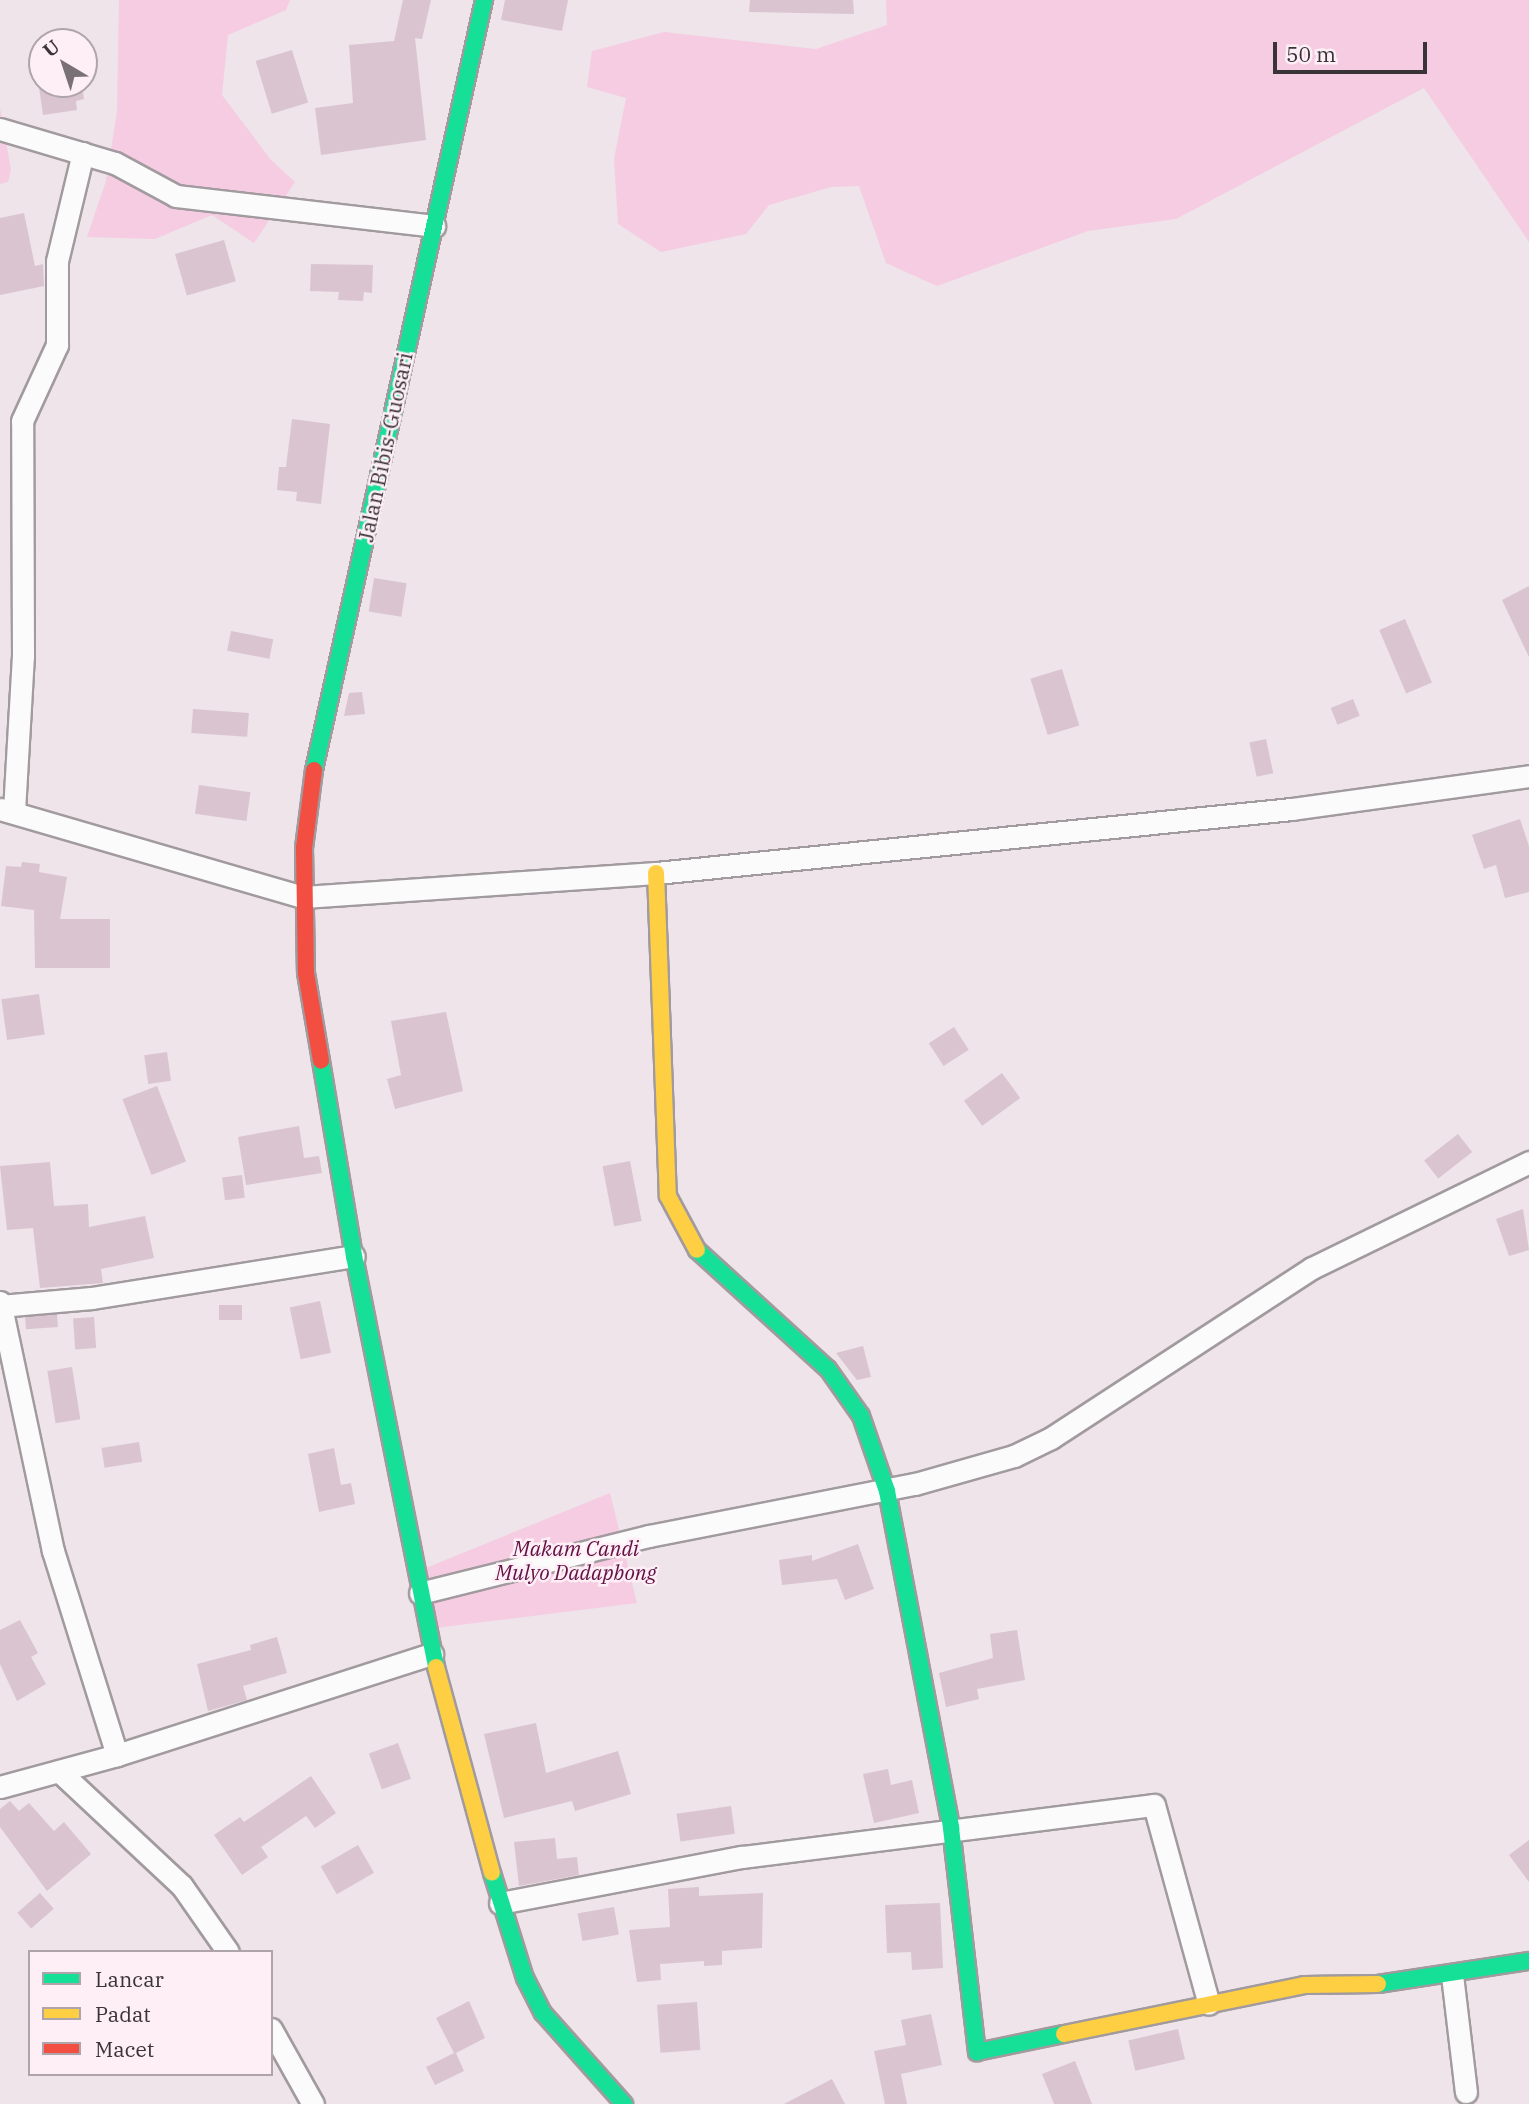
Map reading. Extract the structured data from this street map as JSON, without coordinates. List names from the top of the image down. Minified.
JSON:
{"streets":{"street":["Jalan Bibis-Guosari"]},"parks":["Makam Candi Mulyo Dadapbong"],"legend":["Lancar","Padat","Macet"],"scale_bar":"50 m","north":"top left"}
